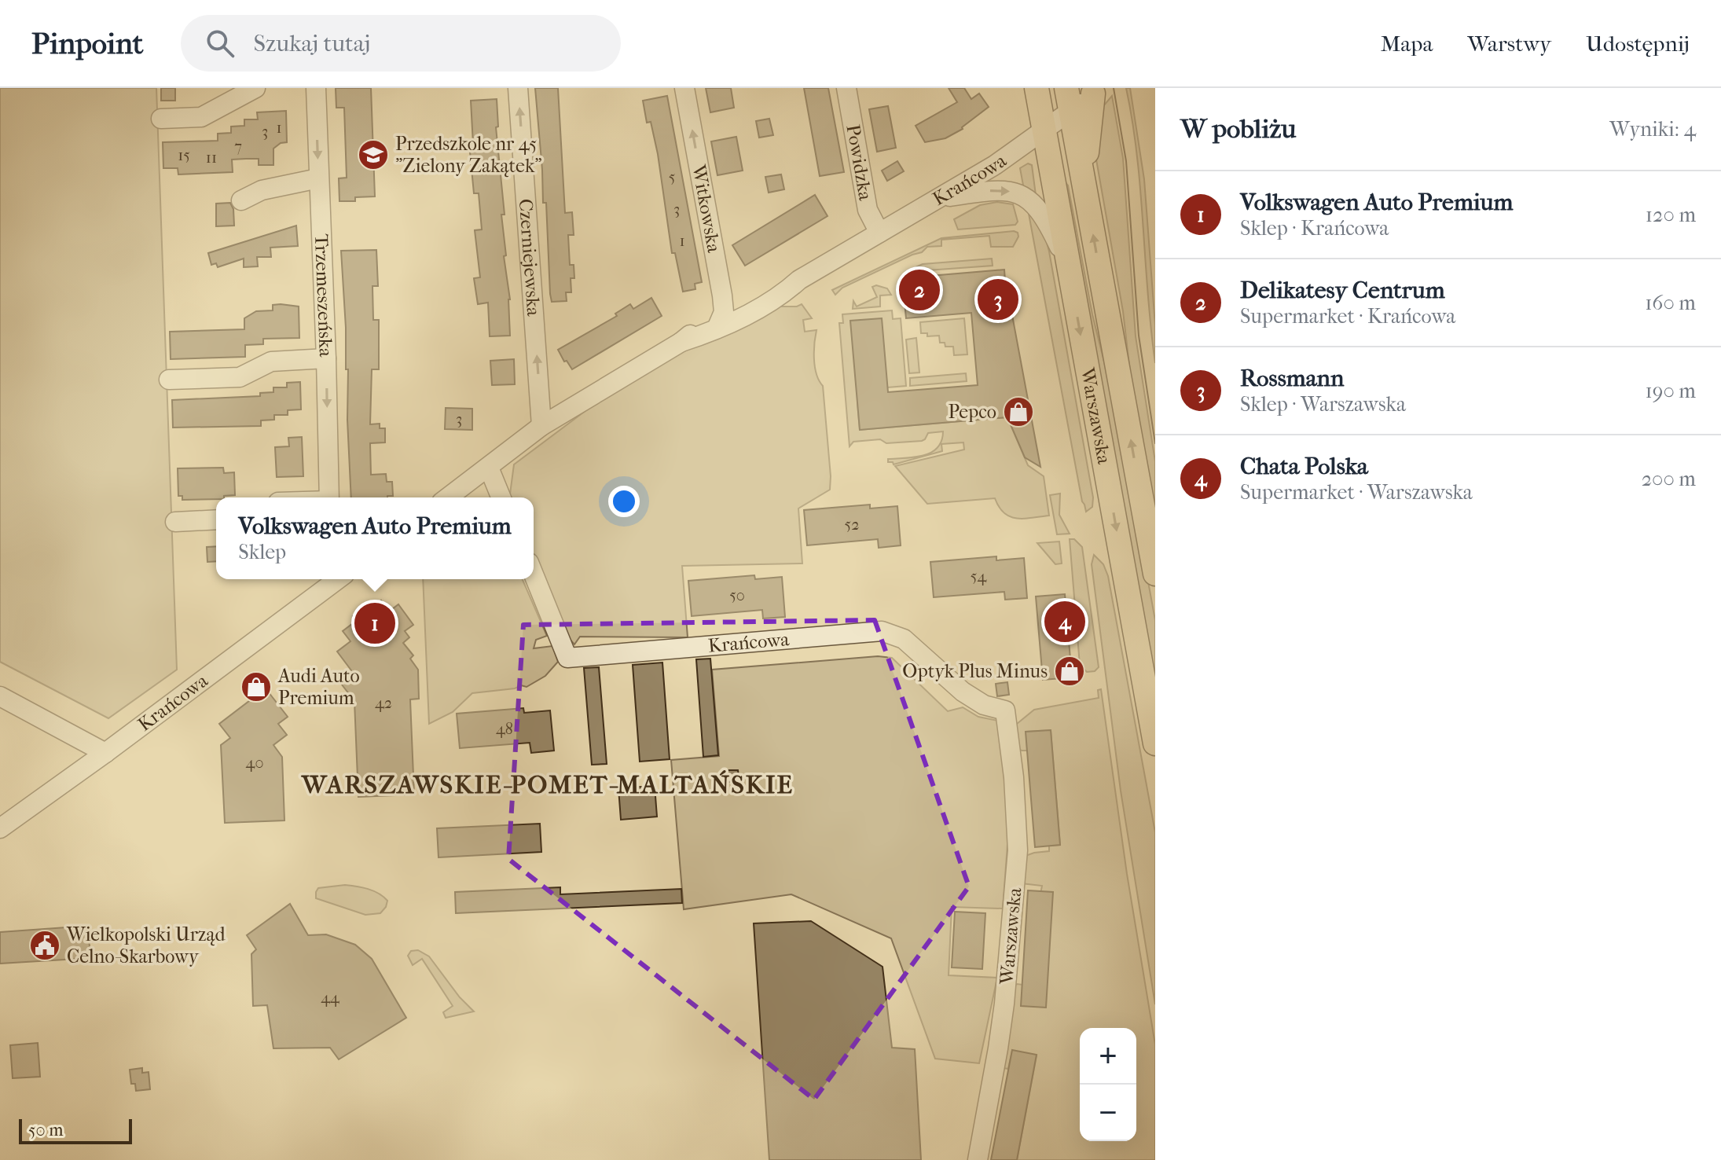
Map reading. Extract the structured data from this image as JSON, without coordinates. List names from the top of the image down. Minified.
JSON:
{"streets":{"main road":["Warszawska"],"street":["Powidzka","Krańcowa","Witkowska","Czerniejewska","Trzemeszeńska"]},"crossings":[["Powidzka","Krańcowa"],["Krańcowa","Witkowska"],["Krańcowa","Czerniejewska"],["Krańcowa","Warszawska"]],"one_way":["Witkowska","Czerniejewska","Trzemeszeńska"],"districts":["WARSZAWSKIE-POMET-MALTAŃSKIE"],"places":{"school or university":["Przedszkole nr 45 \"Zielony Zakątek\""],"shop":["Pepco","Optyk Plus Minus","Audi Auto Premium"],"public building":["Wielkopolski Urząd Celno-Skarbowy"]},"house_numbers":["1","3","7","15","11","5","3","1","3","52","54","50","42","48","40","44"],"scale_bar":"50 m","page":{"header":"Pinpoint","search":"Szukaj tutaj","nav":["Mapa","Warstwy","Udostępnij"],"heading":["W pobliżu","Wyniki: 4"],"list":[{"mark":"1","name":"Volkswagen Auto Premium","note":"Sklep · Krańcowa","value":"120 m"},{"mark":"2","name":"Delikatesy Centrum","note":"Supermarket · Krańcowa","value":"160 m"},{"mark":"3","name":"Rossmann","note":"Sklep · Warszawska","value":"190 m"},{"mark":"4","name":"Chata Polska","note":"Supermarket · Warszawska","value":"200 m"}],"pins":["2","3","4","1"],"popup":["Volkswagen Auto Premium","Sklep"],"map_buttons":["+","−"],"scale":"50 m"}}
